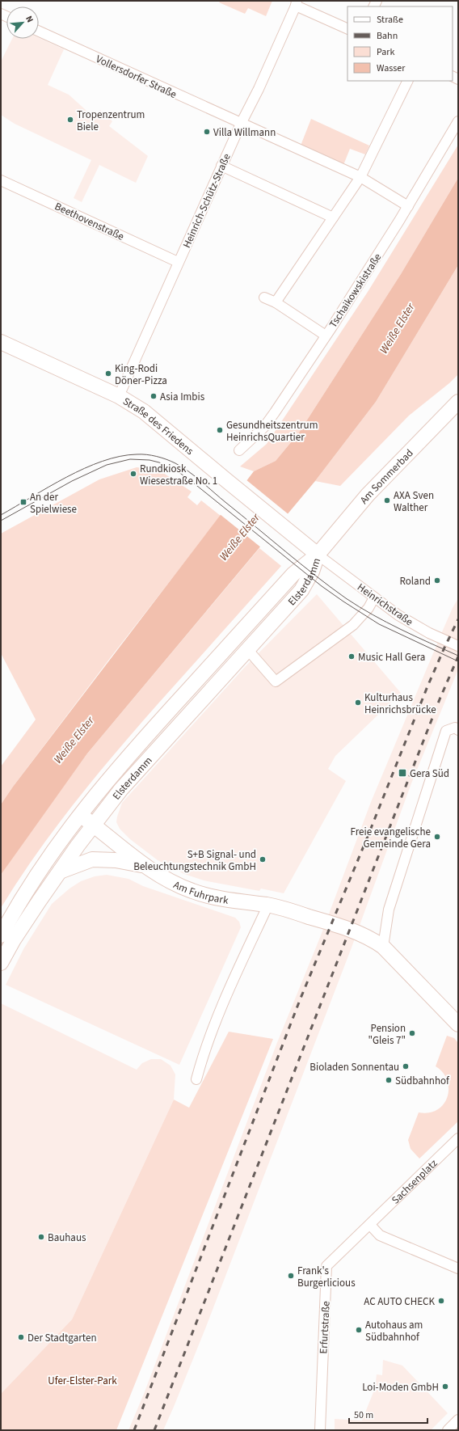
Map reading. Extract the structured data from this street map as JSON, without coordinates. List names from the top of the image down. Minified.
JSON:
{"streets":{"main road":["Straße des Friedens","Am Sommerbad","Elsterdamm","Am Fuhrpark"],"street":["Vollersdorfer Straße","Heinrich-Schütz-Straße","Beethovenstraße","Tschaikowskistraße","Heinrichstraße","Sachsenplatz","Erfurtstraße"]},"crossings":[["Vollersdorfer Straße","Heinrich-Schütz-Straße"],["Vollersdorfer Straße","Tschaikowskistraße"],["Heinrich-Schütz-Straße","Beethovenstraße"],["Heinrich-Schütz-Straße","Straße des Friedens"],["Straße des Friedens","Am Sommerbad"],["Straße des Friedens","Elsterdamm"],["Straße des Friedens","Heinrichstraße"],["Am Sommerbad","Elsterdamm"],["Am Sommerbad","Heinrichstraße"],["Elsterdamm","Heinrichstraße"],["Elsterdamm","Am Fuhrpark"],["Sachsenplatz","Erfurtstraße"]],"water":["Weiße Elster"],"parks":["Ufer-Elster-Park"],"places":{"other":["Tropenzentrum Biele","Villa Willmann","King-Rodi Döner-Pizza","Asia Imbis","Gesundheitszentrum HeinrichsQuartier","Rundkiosk Wiesestraße No. 1","AXA Sven Walther","Roland","Music Hall Gera","Kulturhaus Heinrichsbrücke","Freie evangelische Gemeinde Gera","S+B Signal- und Beleuchtungstechnik GmbH","Pension \"Gleis 7\"","Bioladen Sonnentau","Südbahnhof","Bauhaus","Frank's Burgerlicious","AC AUTO CHECK","Autohaus am Südbahnhof","Der Stadtgarten","Loi-Moden GmbH"],"transit":["An der Spielwiese","Gera Süd"]},"legend":["Straße","Bahn","Park","Wasser"],"scale_bar":"50 m","north":"top right"}
